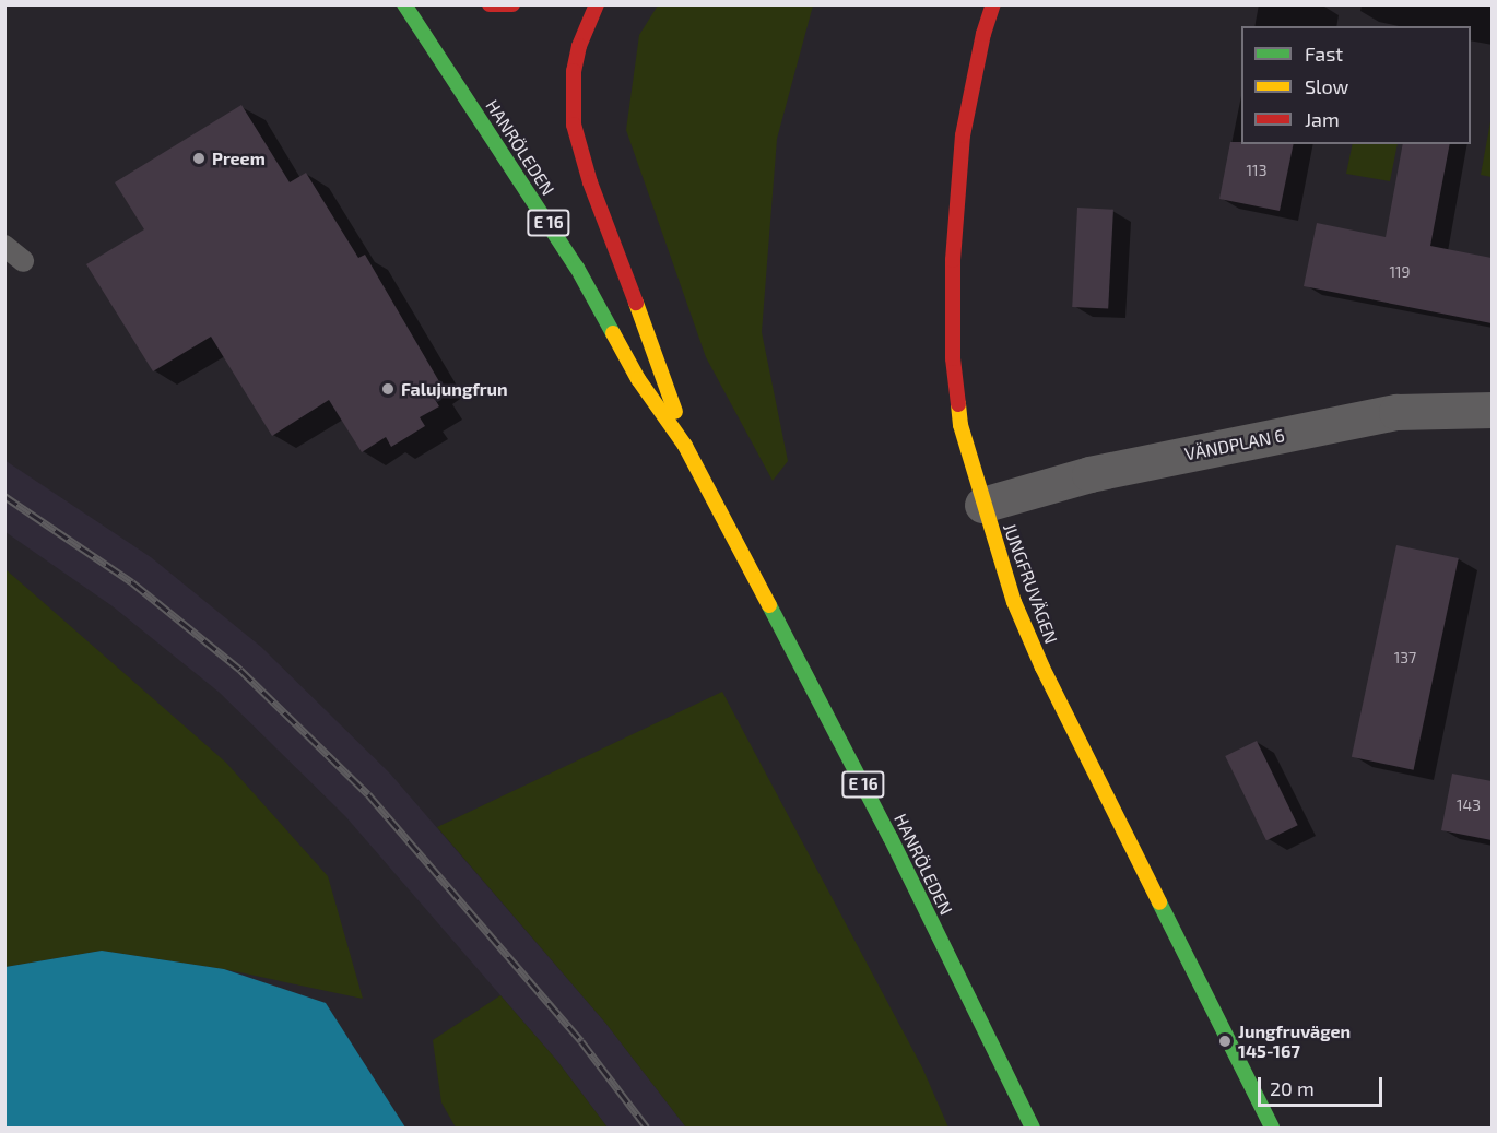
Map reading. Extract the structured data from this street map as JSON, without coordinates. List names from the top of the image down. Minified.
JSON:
{"streets":{"main road":["HANRÖLEDEN","E 16","JUNGFRUVÄGEN"],"street":["VÄNDPLAN 6"]},"crossings":[["VÄNDPLAN 6","JUNGFRUVÄGEN"]],"places":["Preem","Falujungfrun","Jungfruvägen 145-167"],"house_numbers":["113","119","137","143"],"legend":["Fast","Slow","Jam"],"scale_bar":"20 m"}
